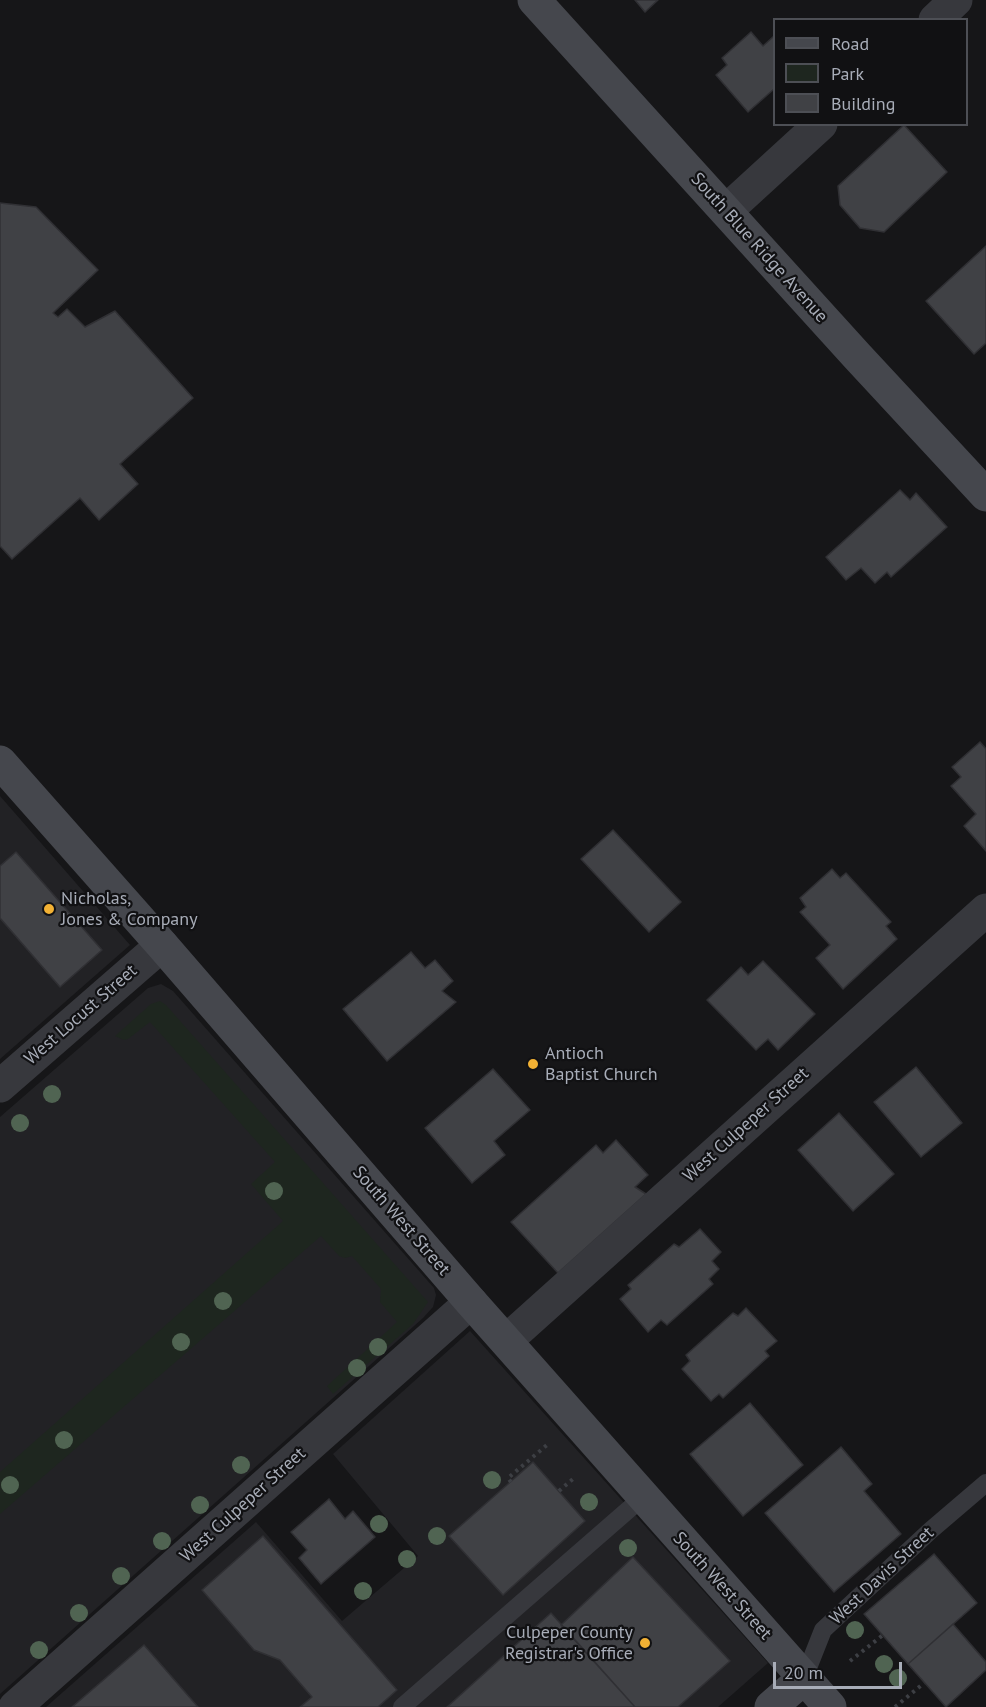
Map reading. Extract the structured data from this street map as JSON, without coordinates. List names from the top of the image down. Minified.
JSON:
{"streets":{"street":["South Blue Ridge Avenue","West Locust Street","West Culpeper Street","South West Street","West Davis Street"]},"crossings":[["West Locust Street","South West Street"],["West Culpeper Street","South West Street"],["South West Street","West Davis Street"]],"places":["Nicholas, Jones & Company","Antioch Baptist Church","Culpeper County Registrar's Office"],"legend":["Road","Park","Building"],"scale_bar":"20 m"}
